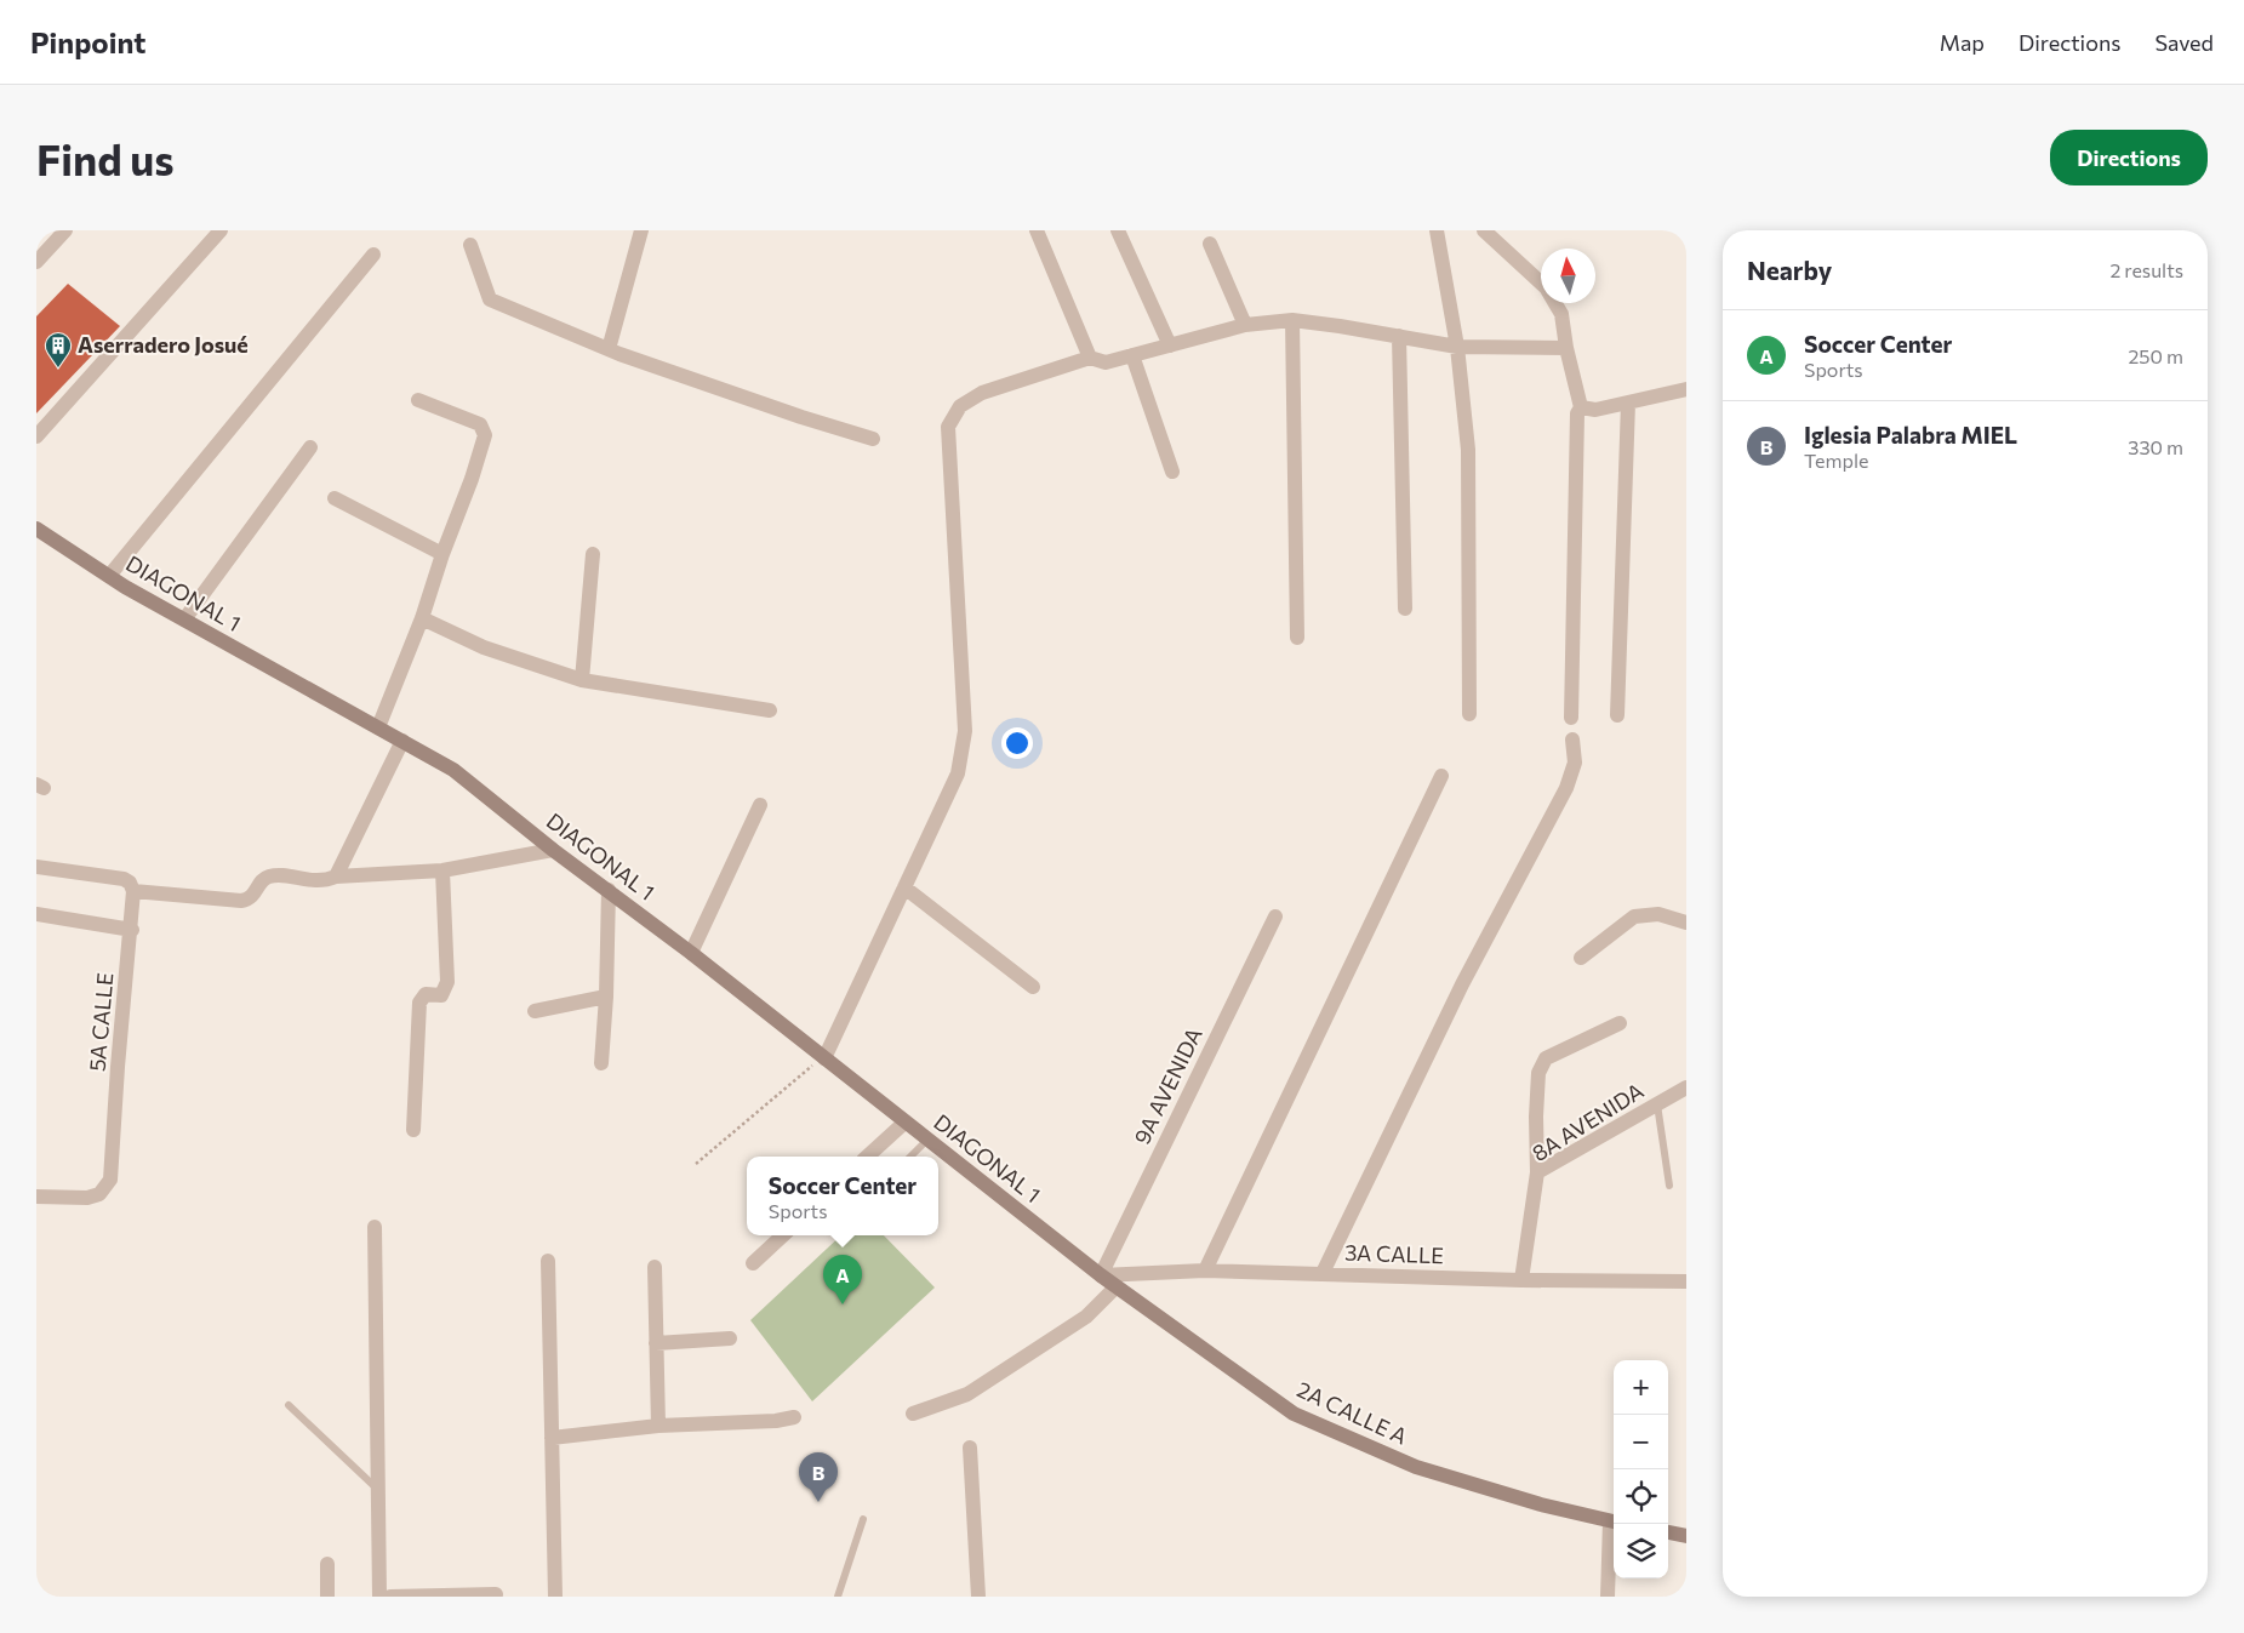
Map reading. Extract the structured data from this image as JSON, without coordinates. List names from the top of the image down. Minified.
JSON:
{"streets":{"street":["DIAGONAL 1","5A CALLE","9A AVENIDA","8A AVENIDA","3A CALLE","2A CALLE A"]},"crossings":[["DIAGONAL 1","9A AVENIDA"],["DIAGONAL 1","3A CALLE"],["DIAGONAL 1","2A CALLE A"],["9A AVENIDA","3A CALLE"],["9A AVENIDA","2A CALLE A"],["8A AVENIDA","3A CALLE"],["3A CALLE","2A CALLE A"]],"places":{"building":["Aserradero Josué"]},"north":"top","page":{"header":"Pinpoint","nav":["Map","Directions","Saved"],"buttons":"Directions","title":"Find us","heading":["Nearby","2 results"],"list":[{"mark":"A","name":"Soccer Center","note":"Sports","value":"250 m"},{"mark":"B","name":"Iglesia Palabra MIEL","note":"Temple","value":"330 m"}],"popup":["Soccer Center","Sports"],"pins":["A","B"],"map_buttons":["+","−"]}}
